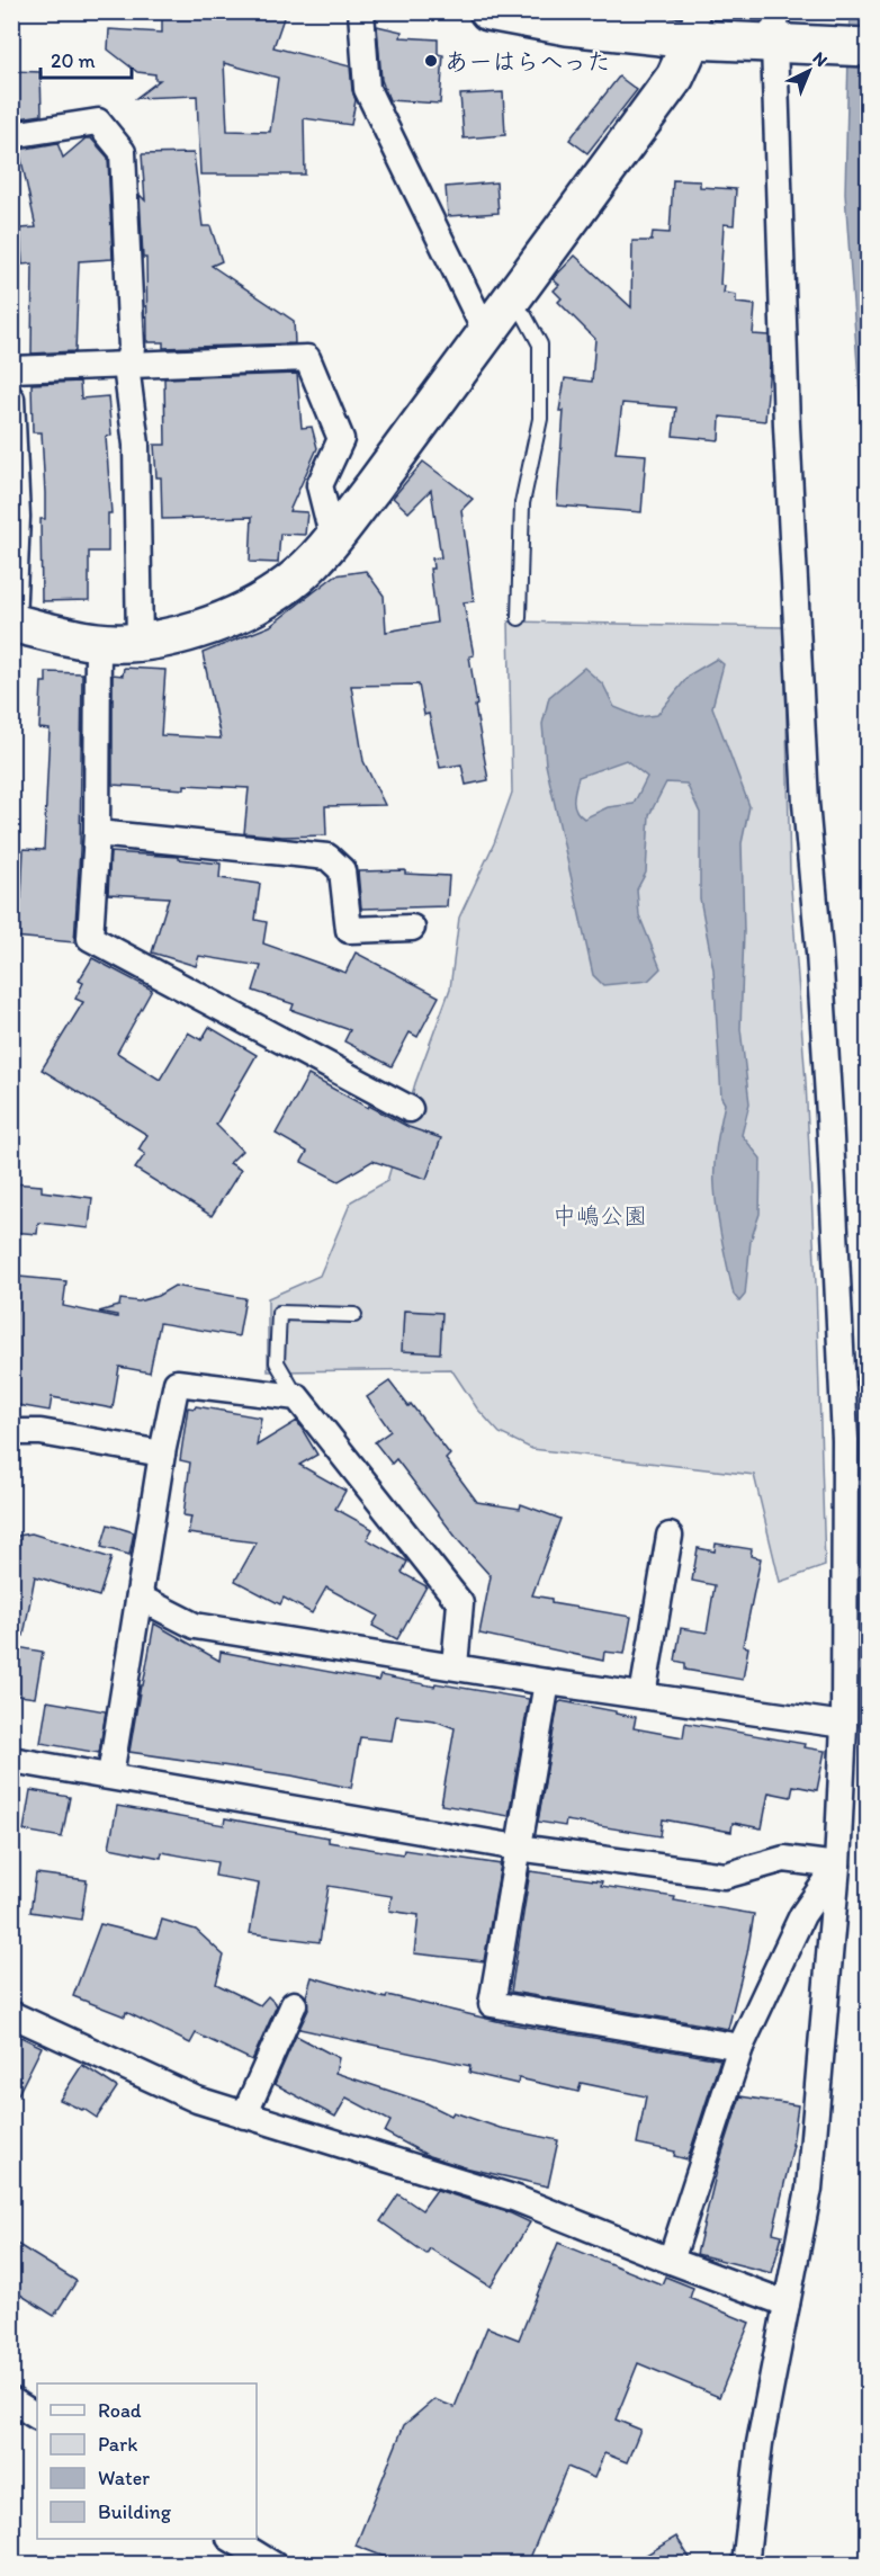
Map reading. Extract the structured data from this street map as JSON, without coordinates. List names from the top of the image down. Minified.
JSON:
{"parks":["中嶋公園"],"places":["あーはらへった"],"legend":["Road","Park","Water","Building"],"scale_bar":"20 m","north":"top right"}
